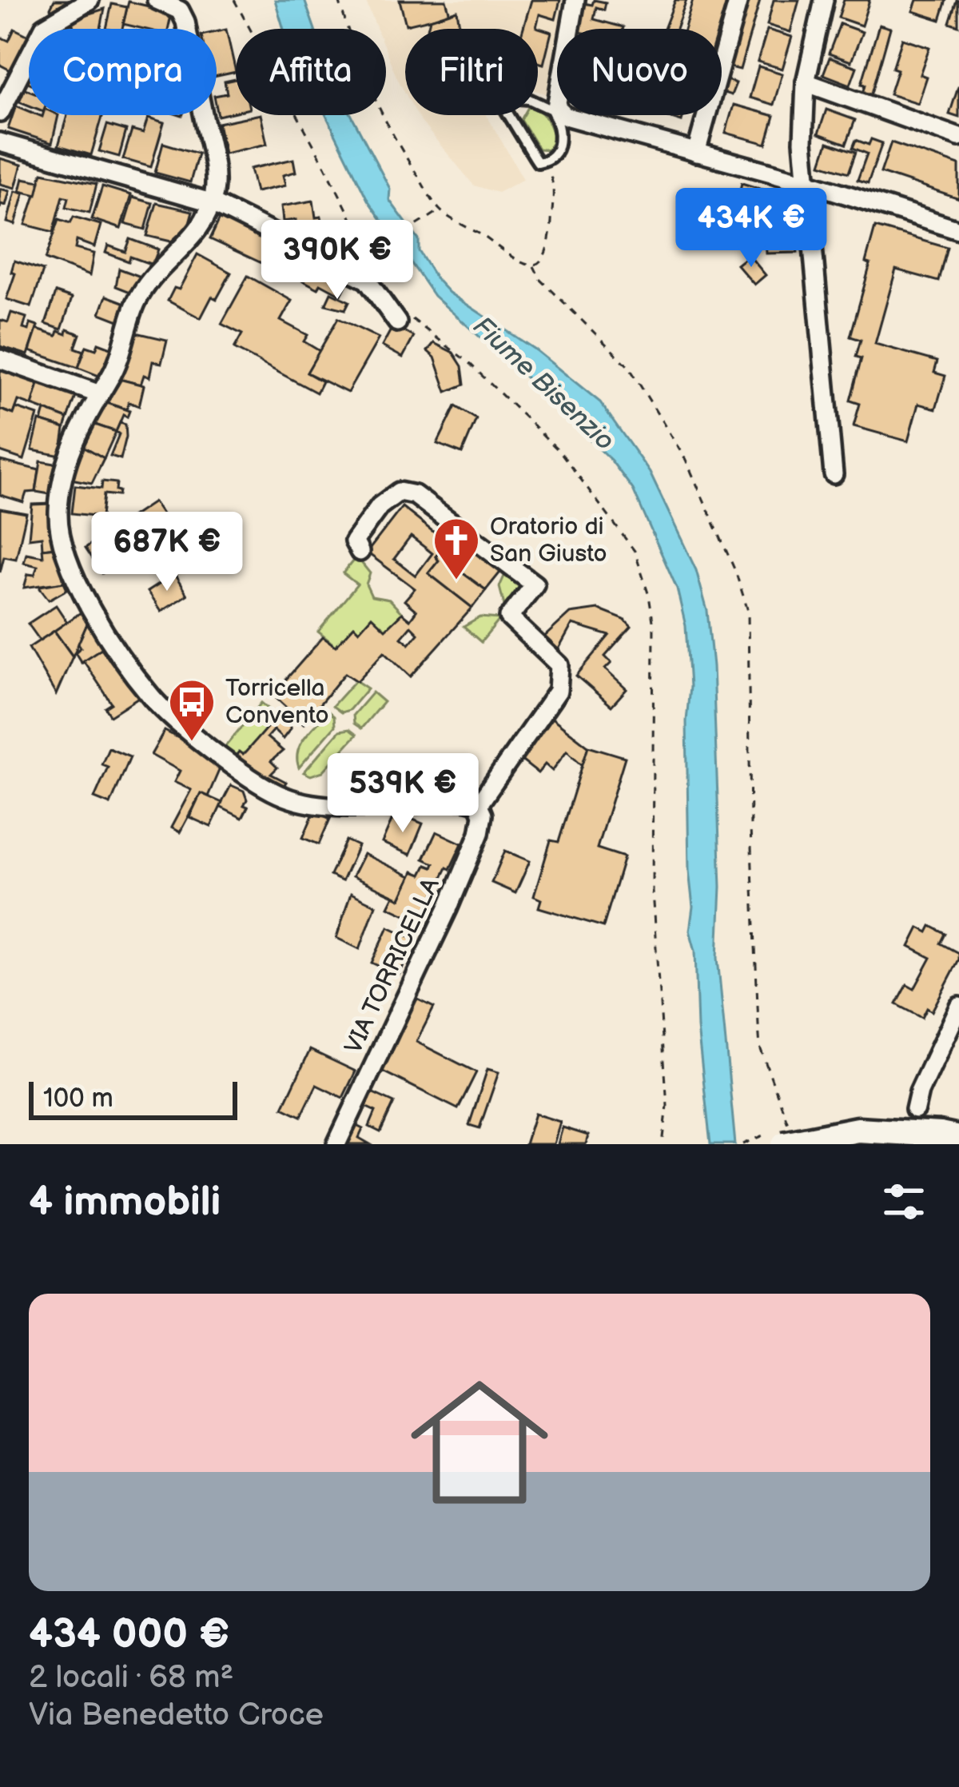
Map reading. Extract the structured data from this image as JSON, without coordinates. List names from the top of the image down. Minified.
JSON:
{"streets":{"street":["VIA TORRICELLA"]},"water":["Fiume Bisenzio"],"places":{"church":["Oratorio di San Giusto"],"bus stop":["Torricella Convento"]},"scale_bar":"100 m","page":{"chip":["Compra","Affitta","Filtri","Nuovo"],"price":["434K €","390K €","687K €","539K €"],"scale":"100 m","heading":"4 immobili","list":[{"name":"434 000 €","note":"2 locali · 68 m² · Via Benedetto Croce"}]}}
